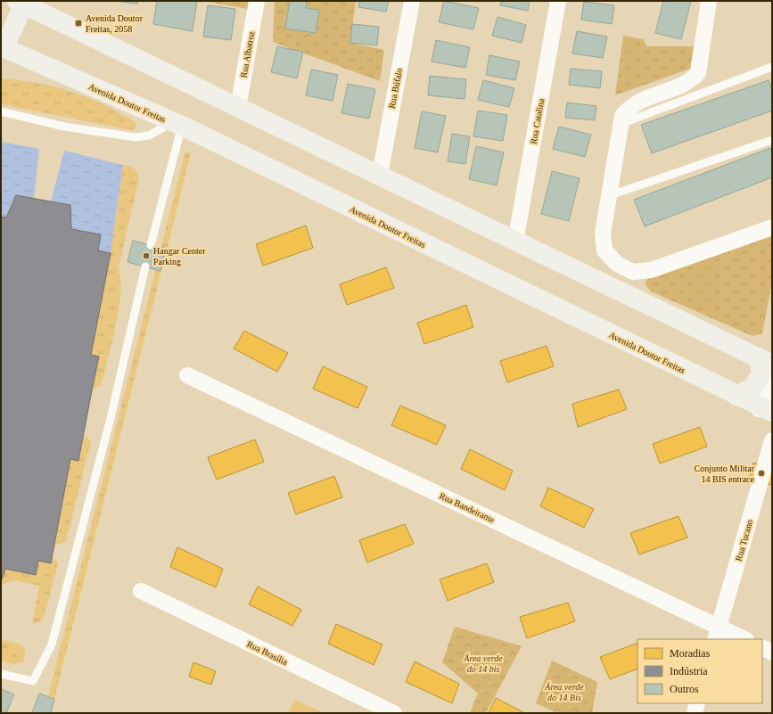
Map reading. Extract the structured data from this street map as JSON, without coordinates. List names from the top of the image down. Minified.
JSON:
{"streets":{"main road":["Avenida Doutor Freitas"],"street":["Rua Albatroz","Rua Búfalo","Rua Catalina","Rua Bandeirante","Rua Tucano","Rua Brasília"]},"crossings":[["Rua Bandeirante","Rua Tucano"]],"parks":["Área verde do 14 bis","Área verde do 14 Bis"],"places":{"transit":["Avenida Doutor Freitas, 2058"],"other":["Hangar Center Parking","Conjunto Militar 14 BIS entrace"]},"legend":["Moradias","Indústria","Outros"]}
